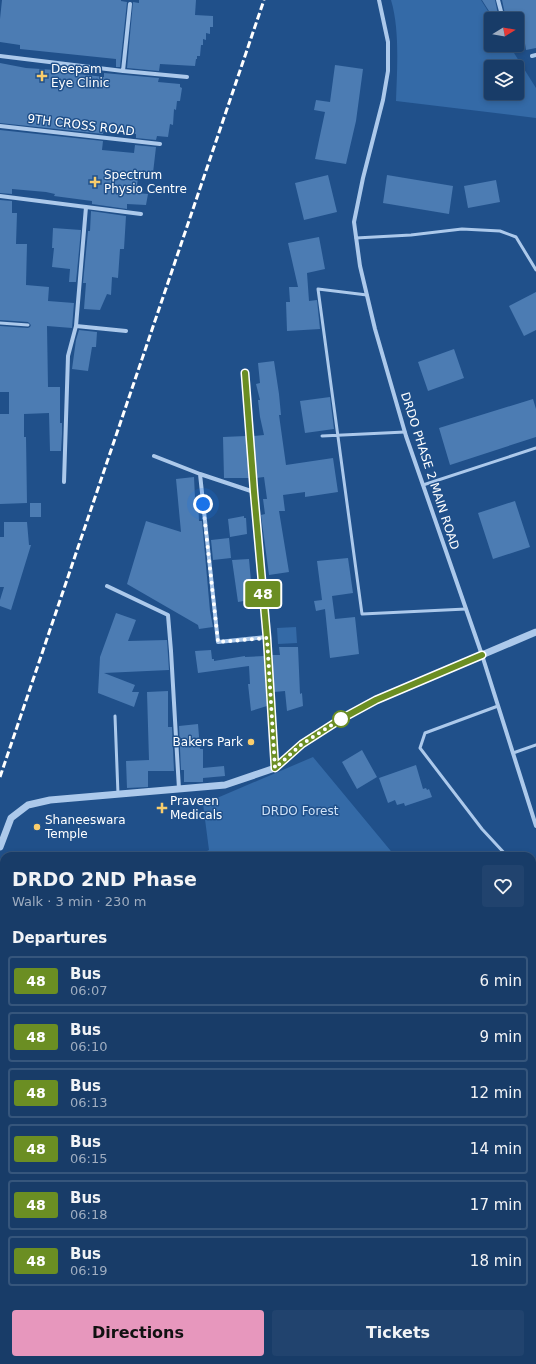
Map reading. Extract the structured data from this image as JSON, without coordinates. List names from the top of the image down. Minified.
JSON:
{"streets":{"street":["9TH CROSS ROAD","DRDO PHASE 2 MAIN ROAD"]},"parks":["DRDO Forest"],"places":{"health":["Deepam Eye Clinic","Spectrum Physio Centre","Praveen Medicals"],"other":["Bakers Park","Shaneeswara Temple"]},"lines":["bus line 48"],"north":"right","page":{"on_map":"48","heading":[["DRDO 2ND Phase","Walk · 3 min · 230 m"],"Departures"],"list":[{"mark":"48","name":"Bus","note":"06:07","value":"6 min"},{"mark":"48","name":"Bus","note":"06:10","value":"9 min"},{"mark":"48","name":"Bus","note":"06:13","value":"12 min"},{"mark":"48","name":"Bus","note":"06:15","value":"14 min"},{"mark":"48","name":"Bus","note":"06:18","value":"17 min"},{"mark":"48","name":"Bus","note":"06:19","value":"18 min"}],"buttons":["Directions","Tickets"]}}
